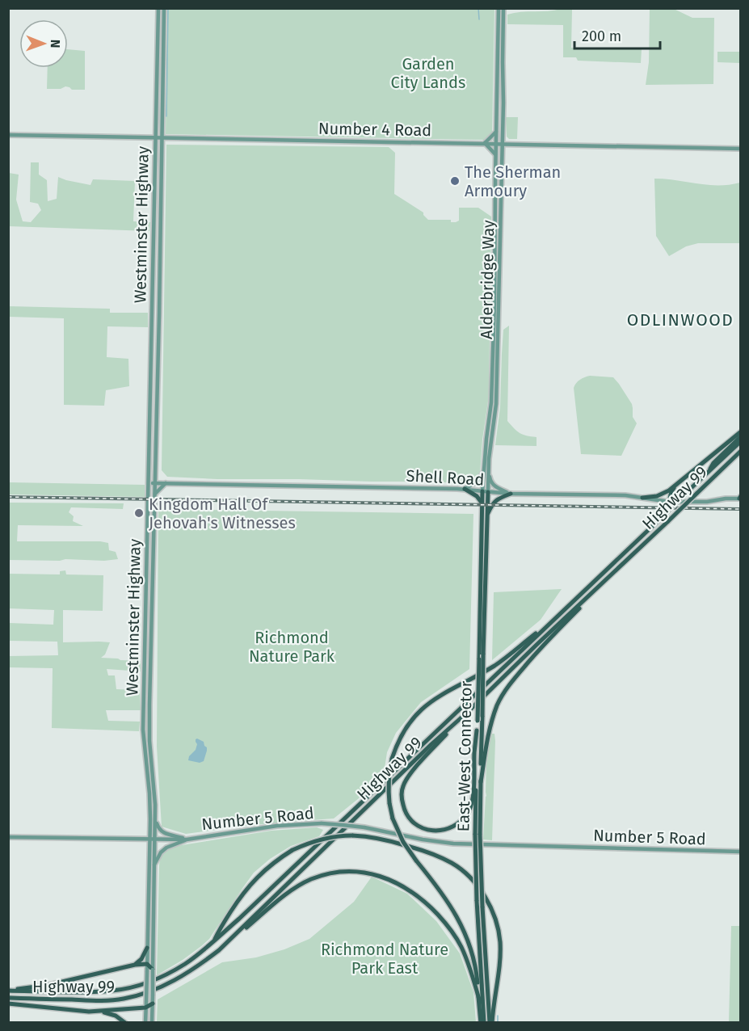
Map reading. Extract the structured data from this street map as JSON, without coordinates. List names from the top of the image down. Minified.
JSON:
{"streets":{"highway":["Highway 99","East-West Connector"],"main road":["Number 4 Road","Westminster Highway","Alderbridge Way","Shell Road","Number 5 Road"]},"crossings":[["Number 4 Road","Westminster Highway"],["Number 4 Road","Alderbridge Way"],["Westminster Highway","Shell Road"],["Westminster Highway","Number 5 Road"],["Alderbridge Way","Shell Road"],["Alderbridge Way","East-West Connector"],["Shell Road","East-West Connector"]],"districts":["ODLINWOOD"],"parks":["Garden City Lands","Richmond Nature Park","Richmond Nature Park East"],"places":["The Sherman Armoury","Kingdom Hall Of Jehovah's Witnesses"],"scale_bar":"200 m","north":"right"}
